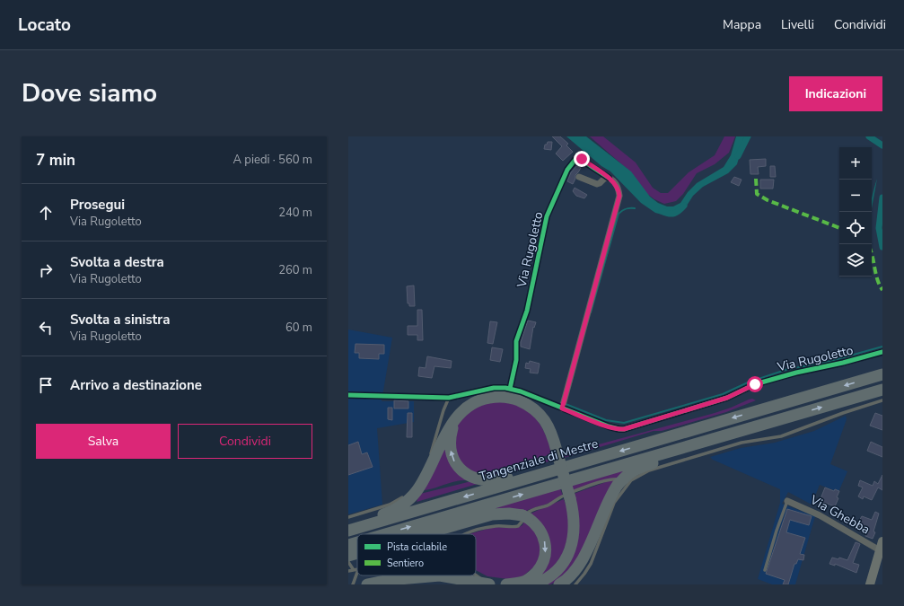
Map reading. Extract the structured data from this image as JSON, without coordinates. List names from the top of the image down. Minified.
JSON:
{"streets":{"highway":["Tangenziale di Mestre"],"street":["Via Rugoletto","Via Ghebba"]},"legend":["Pista ciclabile","Sentiero"],"page":{"header":"Locato","nav":["Mappa","Livelli","Condividi"],"title":"Dove siamo","buttons":["Indicazioni",["Salva","Condividi"]],"heading":["7 min","A piedi · 560 m"],"map_buttons":["+","−"],"list":[["Prosegui","Via Rugoletto","240 m"],["Svolta a destra","Via Rugoletto","260 m"],["Svolta a sinistra","Via Rugoletto","60 m"],"Arrivo a destinazione"]}}
